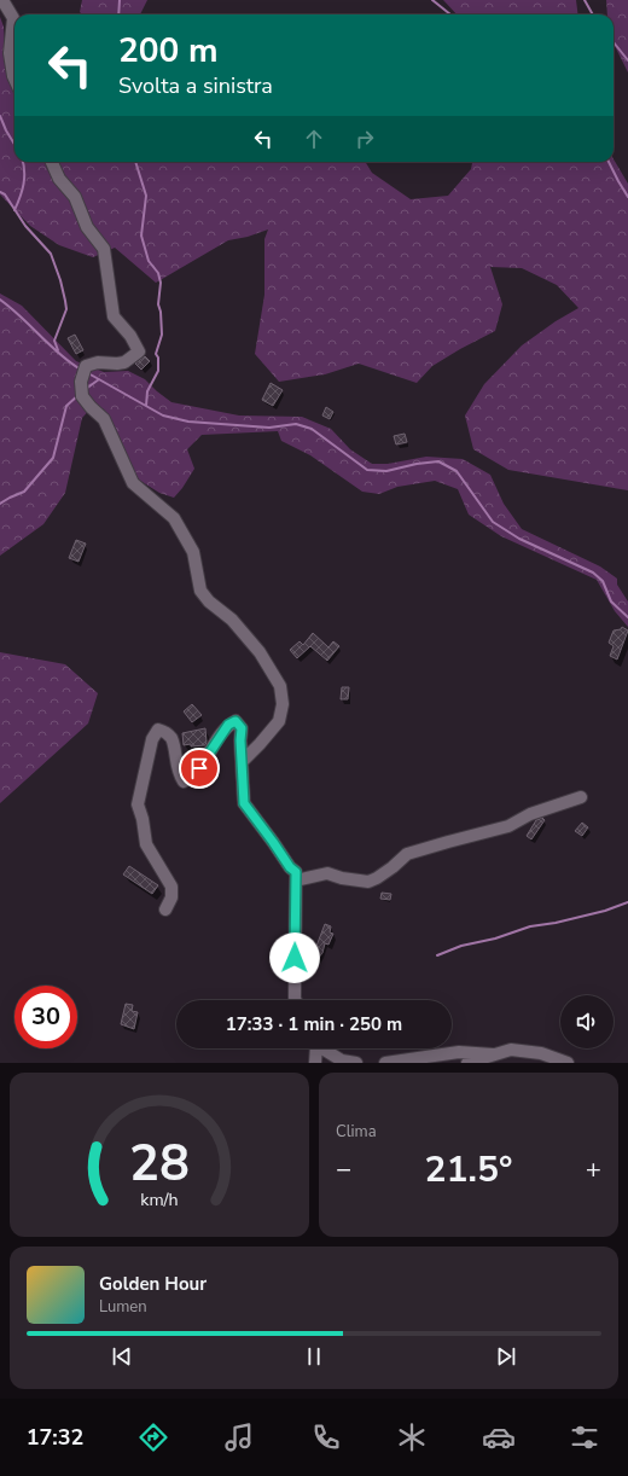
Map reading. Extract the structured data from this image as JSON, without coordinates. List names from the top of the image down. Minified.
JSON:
{"page":{"turn":["200 m","Svolta a sinistra"],"limit":"30","trip":"17:33 · 1 min · 250 m","tile":"Clima","heat":["−","21.5°","+"],"song":["Golden Hour","Lumen"],"tabs":"17:32","gauge":["28","km/h"]}}
